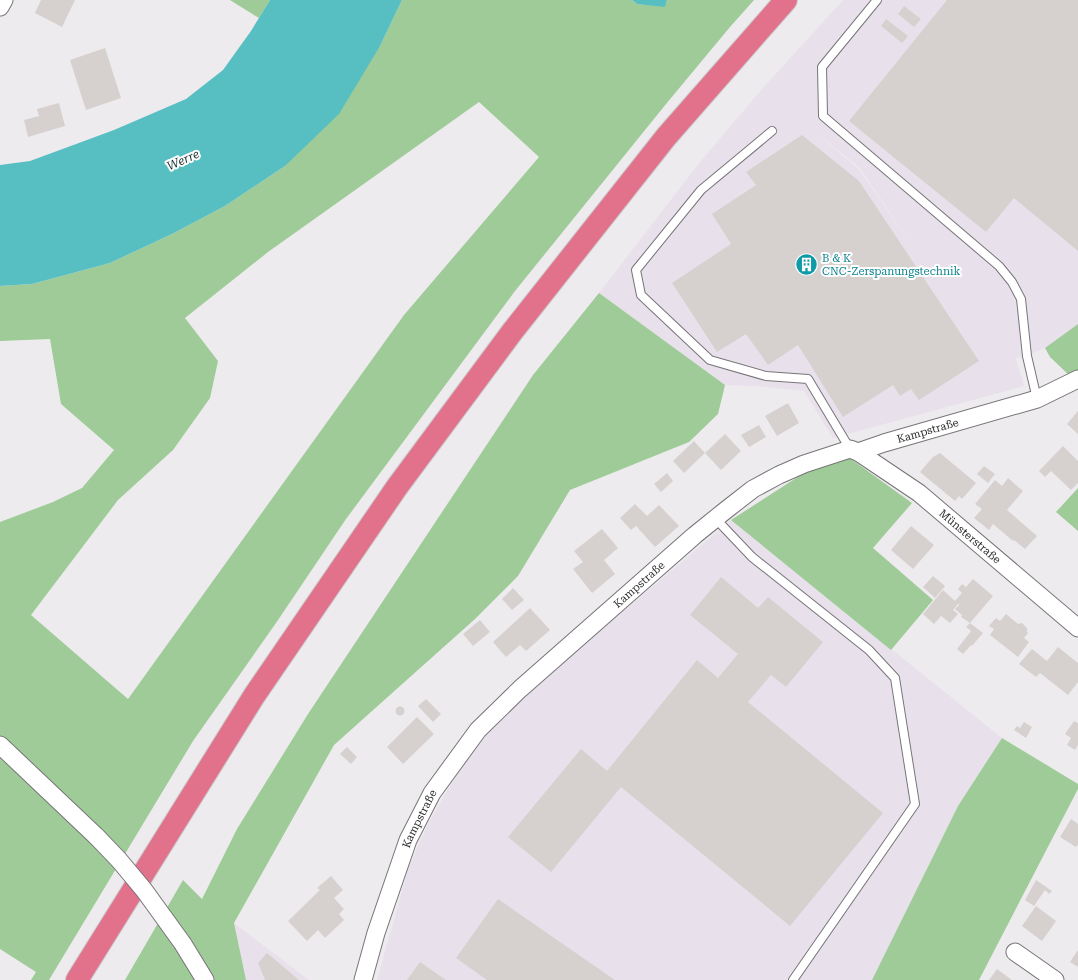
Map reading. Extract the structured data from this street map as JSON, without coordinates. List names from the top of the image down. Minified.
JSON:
{"streets":{"street":["Kampstraße","Münsterstraße"]},"crossings":[["Kampstraße","Münsterstraße"]],"water":["Werre"],"places":{"building":["B & K CNC-Zerspanungstechnik"]}}
